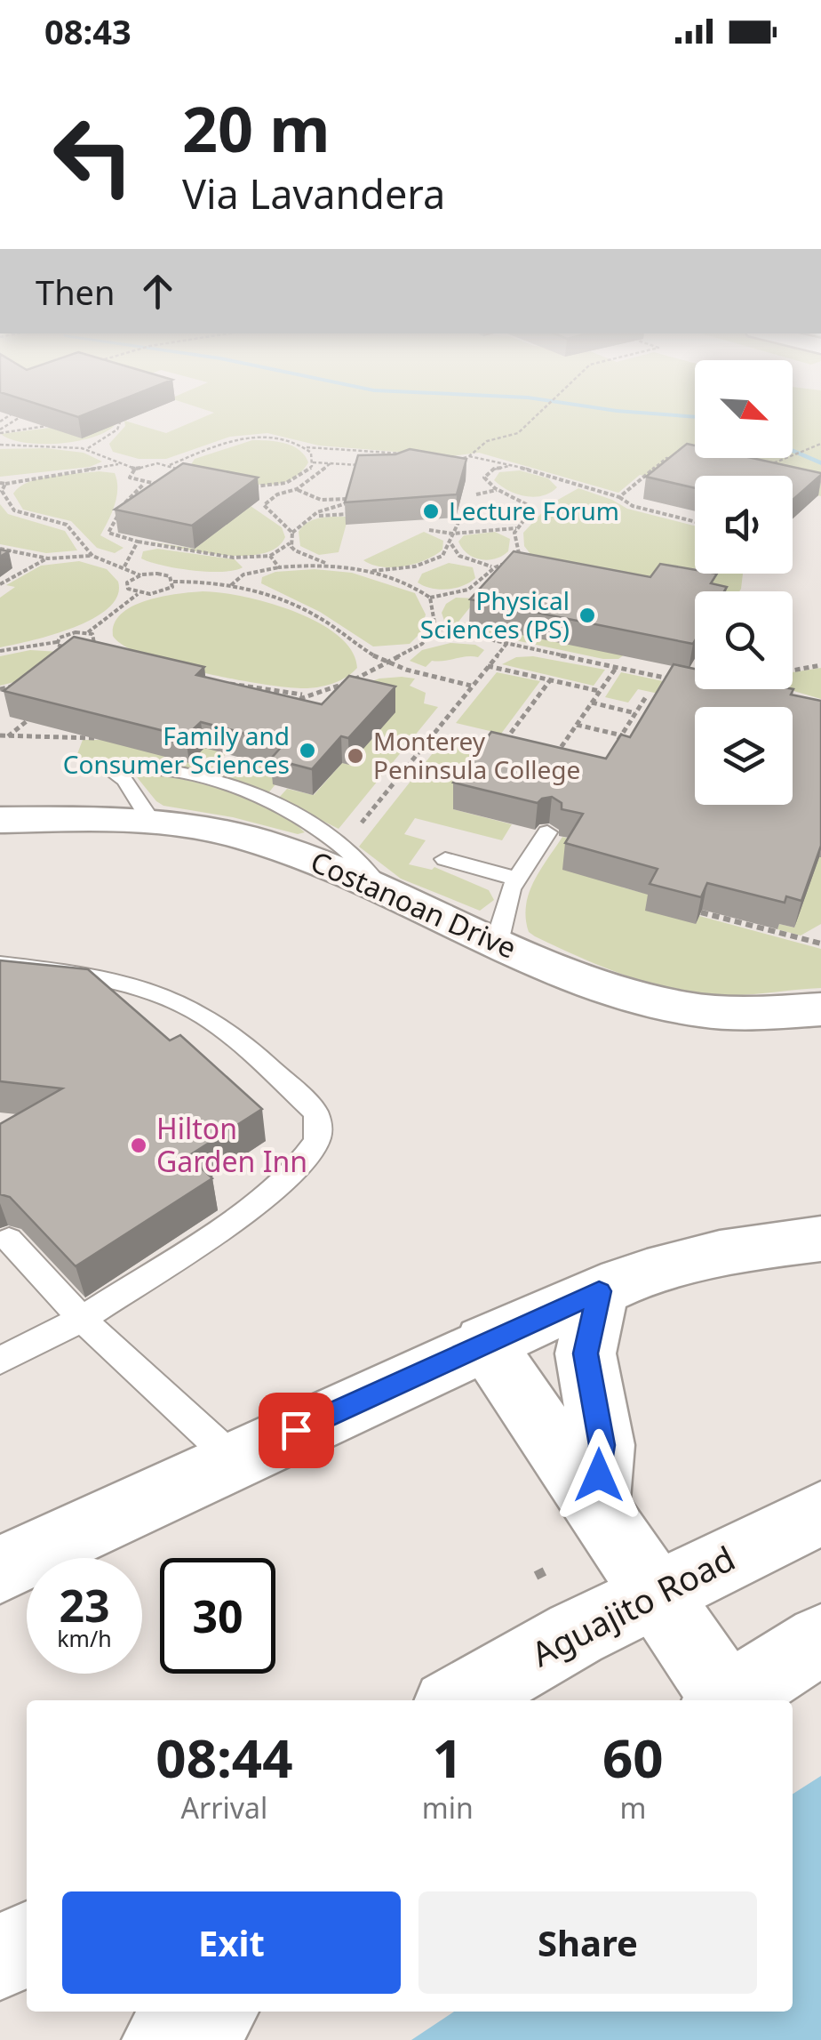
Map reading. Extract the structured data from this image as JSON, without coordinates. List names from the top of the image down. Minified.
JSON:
{"streets":{"street":["Costanoan Drive","Aguajito Road"]},"places":["Lecture Forum","Physical Sciences (PS)","Family and Consumer Sciences","Monterey Peninsula College","Hilton Garden Inn"],"north":"bottom right","page":{"status":"08:43","turn":["20 m","Via Lavandera"],"then":"Then","speed":"23 km/h","limit":"30","eta":["08:44","Arrival","1","min","60","m"],"buttons":["Exit","Share"]}}
